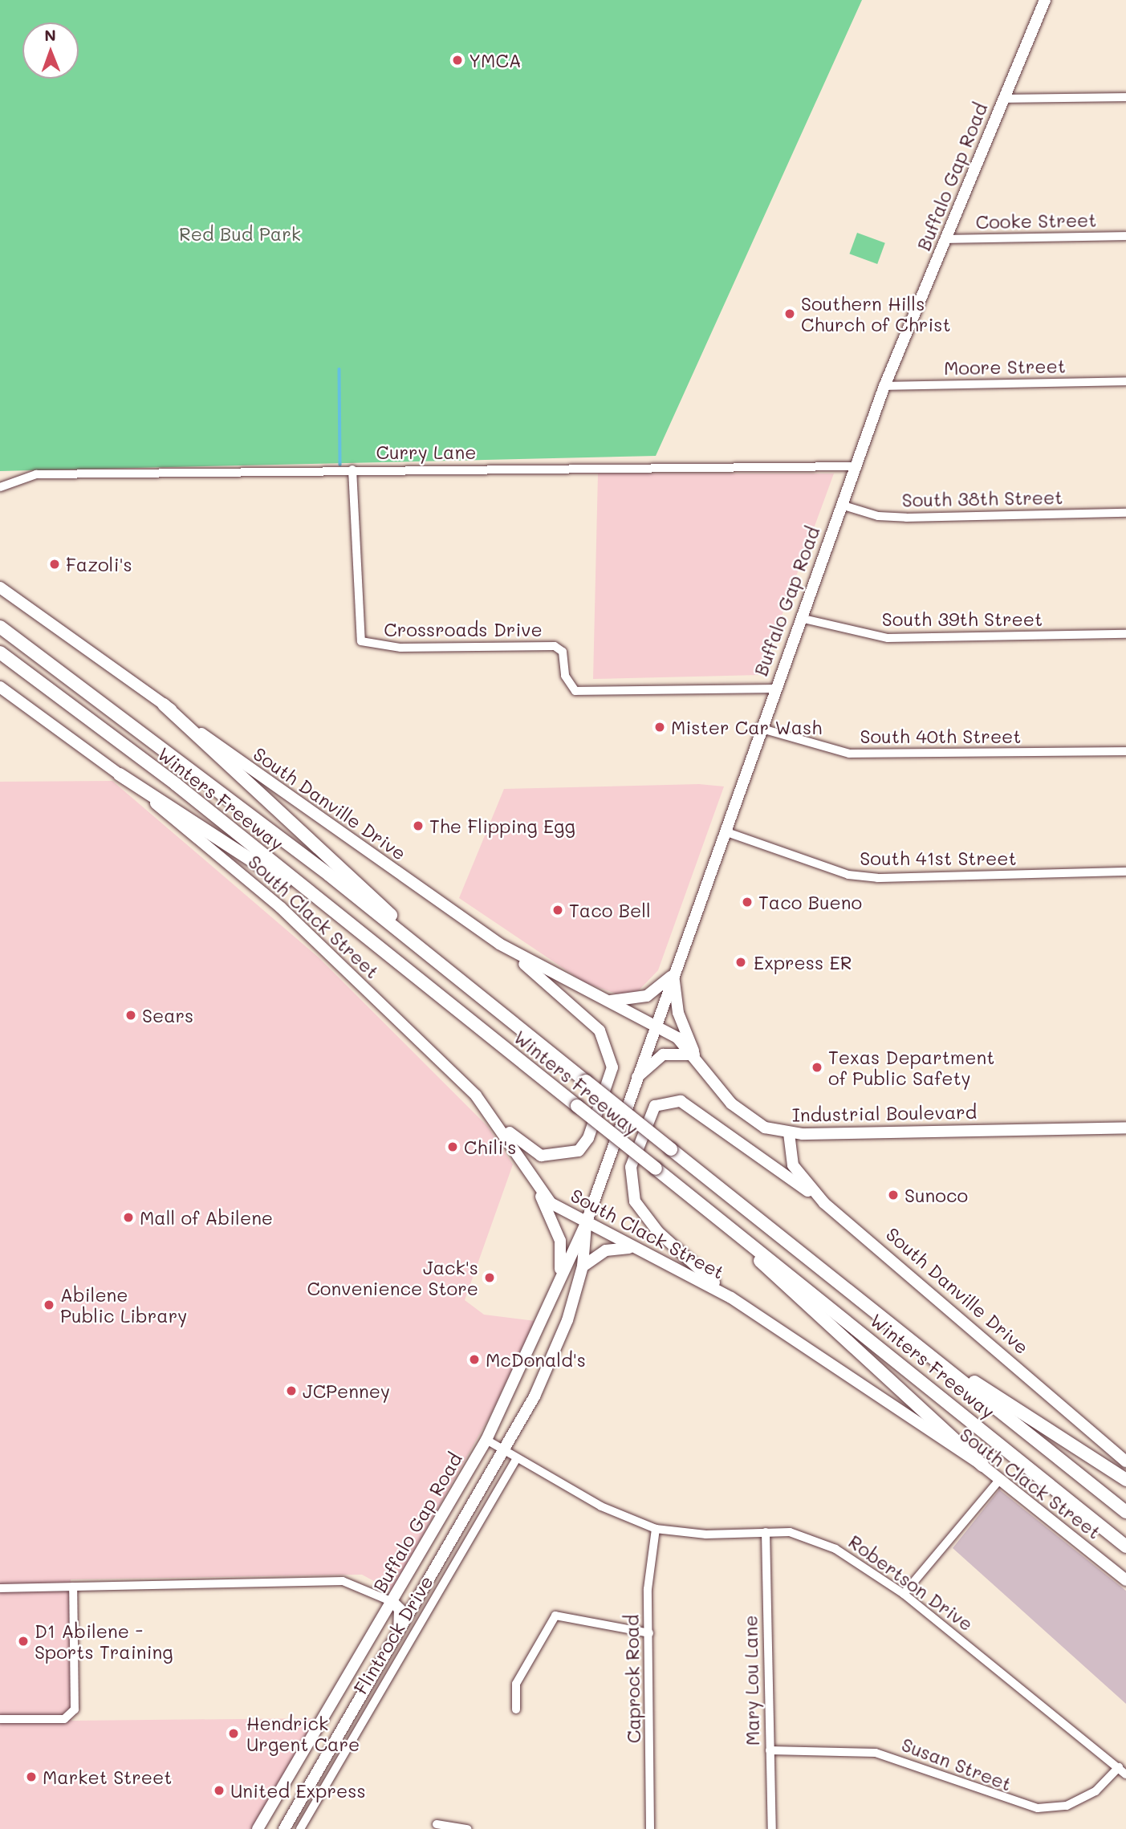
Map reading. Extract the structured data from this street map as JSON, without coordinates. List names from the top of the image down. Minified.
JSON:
{"streets":{"highway":["Winters Freeway"],"main road":["Buffalo Gap Road","South Danville Drive","South Clack Street","Industrial Boulevard"],"street":["Cooke Street","Moore Street","Curry Lane","South 38th Street","South 39th Street","Crossroads Drive","South 40th Street","South 41st Street","Robertson Drive","Flintrock Drive","Caprock Road","Mary Lou Lane","Susan Street"]},"crossings":[["Buffalo Gap Road","Cooke Street"],["Buffalo Gap Road","Moore Street"],["Buffalo Gap Road","Curry Lane"],["Buffalo Gap Road","South 38th Street"],["Buffalo Gap Road","South 39th Street"],["Buffalo Gap Road","Crossroads Drive"],["Buffalo Gap Road","South 40th Street"],["Buffalo Gap Road","South Danville Drive"],["Buffalo Gap Road","South 41st Street"],["Buffalo Gap Road","South Clack Street"],["Buffalo Gap Road","Industrial Boulevard"],["Buffalo Gap Road","Robertson Drive"],["Curry Lane","Crossroads Drive"],["South Danville Drive","Industrial Boulevard"],["Robertson Drive","Flintrock Drive"],["Robertson Drive","Caprock Road"],["Robertson Drive","Mary Lou Lane"],["Robertson Drive","Susan Street"],["Mary Lou Lane","Susan Street"]],"parks":["Red Bud Park"],"places":["YMCA","Southern Hills Church of Christ","Fazoli's","Mister Car Wash","The Flipping Egg","Taco Bueno","Taco Bell","Express ER","Sears","Texas Department of Public Safety","Chili's","Sunoco","Mall of Abilene","Jack's Convenience Store","Abilene Public Library","McDonald's","JCPenney","D1 Abilene - Sports Training","Hendrick Urgent Care","Market Street","United Express"],"north":"top"}
